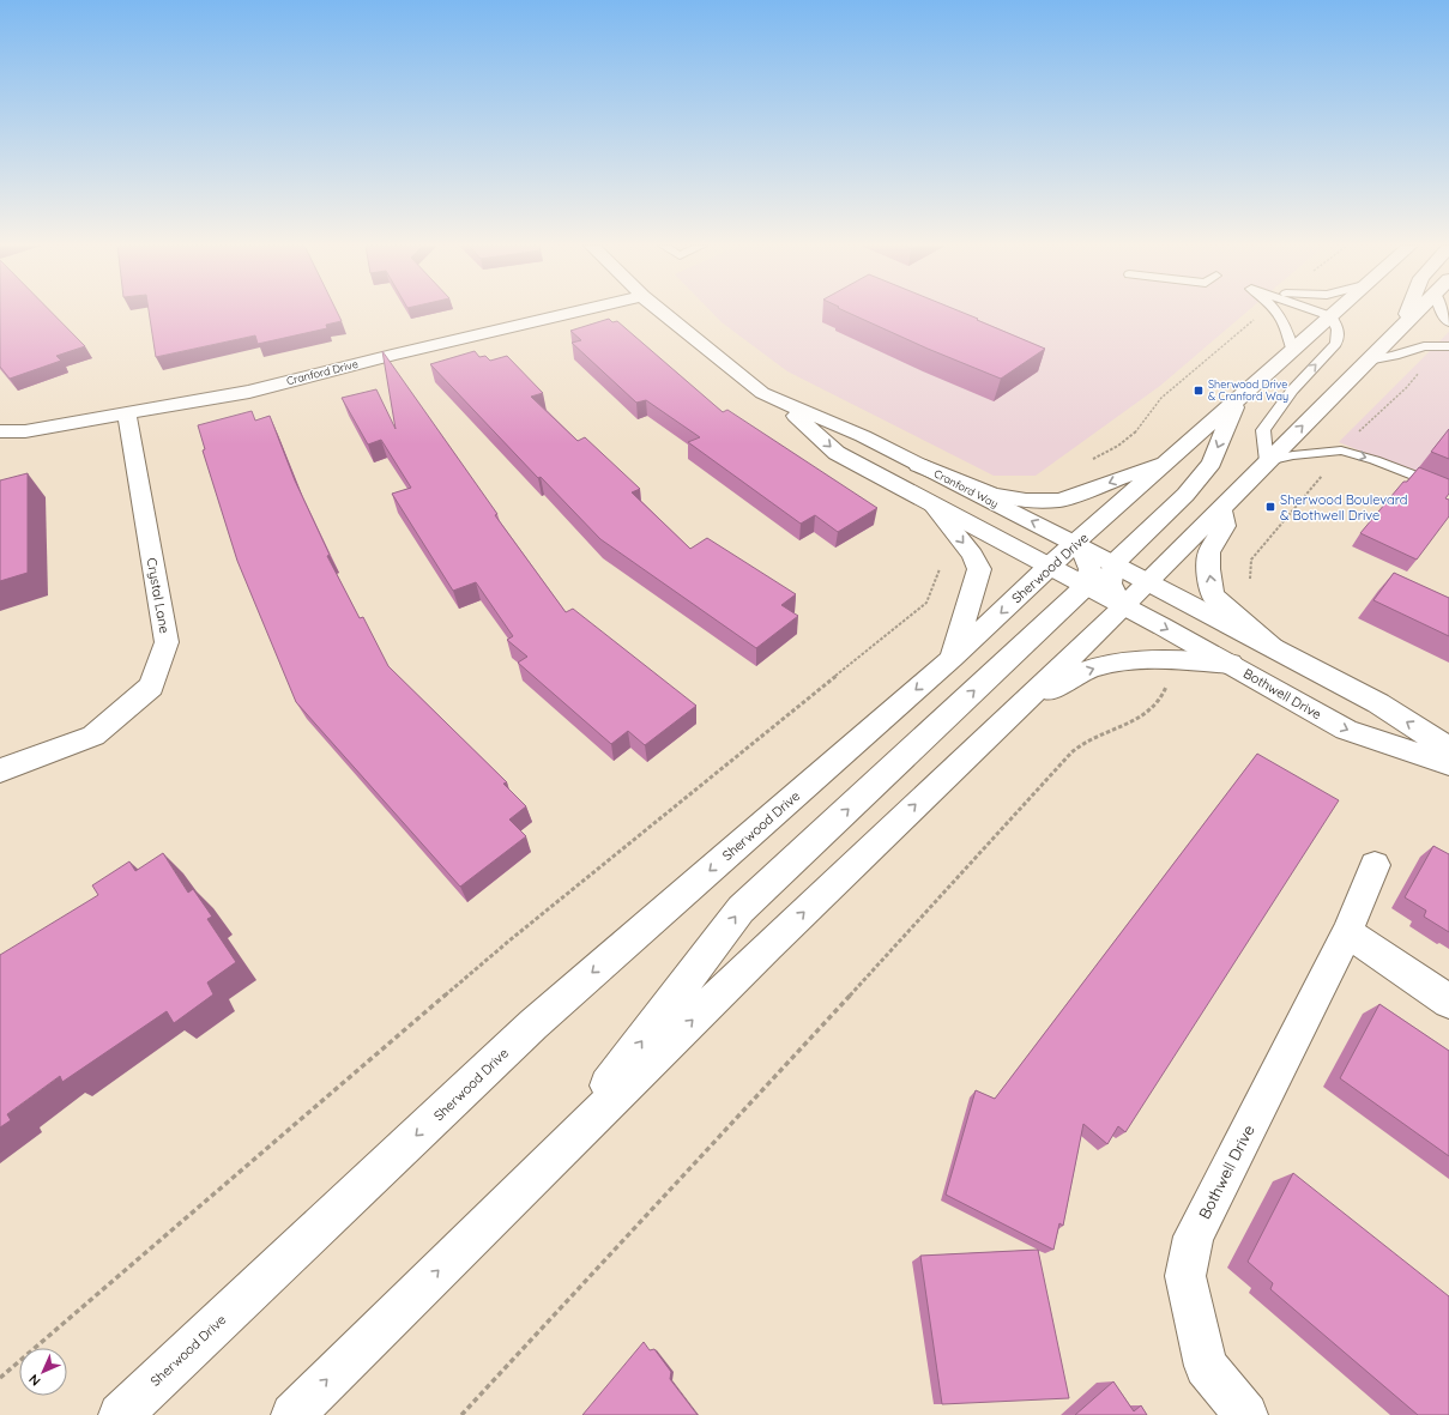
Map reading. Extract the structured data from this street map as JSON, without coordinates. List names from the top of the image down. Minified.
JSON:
{"streets":{"main road":["Cranford Drive","Cranford Way","Sherwood Drive","Crystal Lane","Bothwell Drive"]},"crossings":[["Cranford Drive","Crystal Lane"],["Cranford Way","Sherwood Drive"],["Cranford Way","Bothwell Drive"]],"places":{"transit":["Sherwood Drive & Cranford Way","Sherwood Boulevard & Bothwell Drive"]},"north":"bottom left"}
